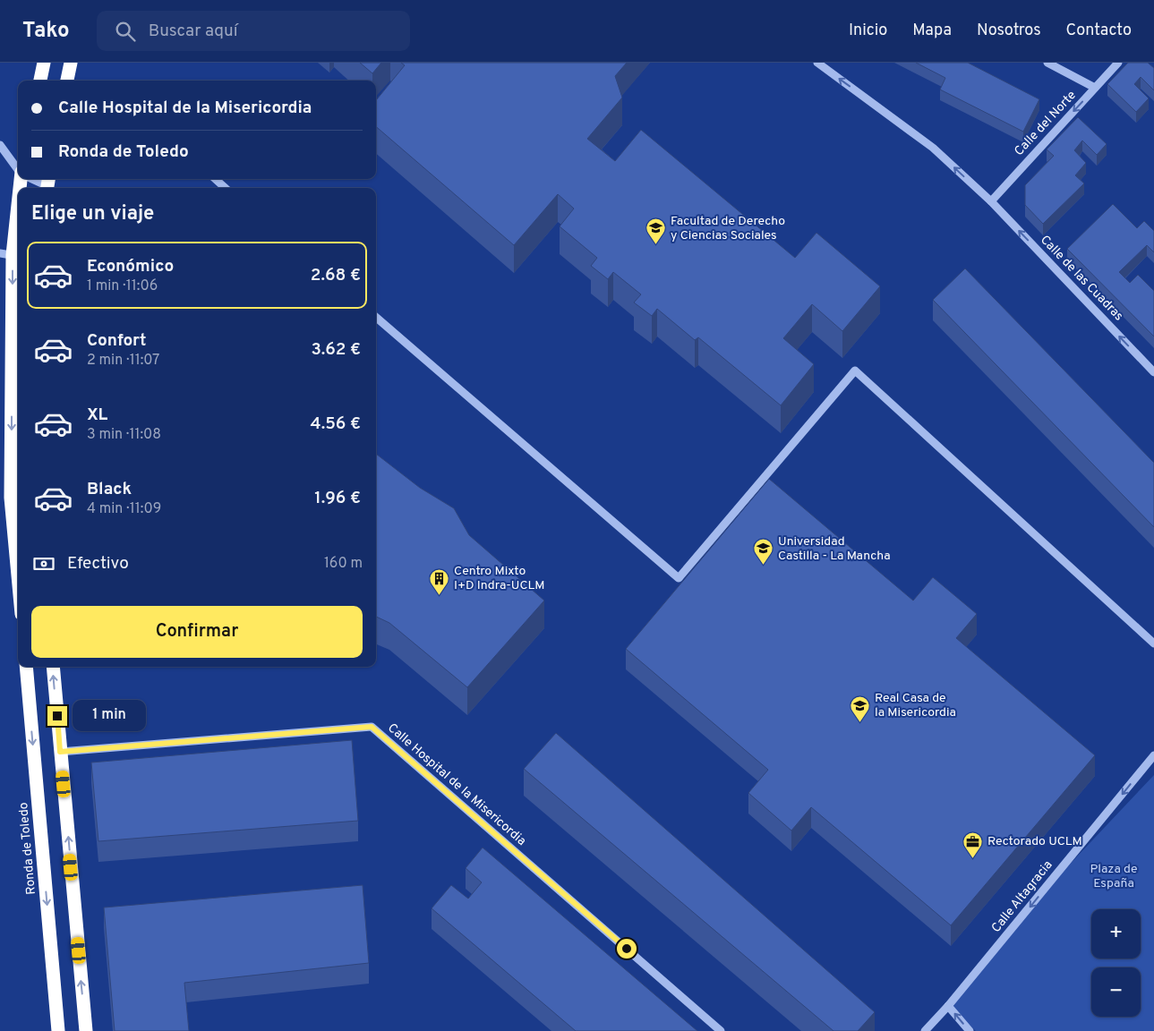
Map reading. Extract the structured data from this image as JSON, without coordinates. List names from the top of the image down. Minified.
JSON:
{"streets":{"highway":["Ronda de Toledo"],"street":["Calle del Norte","Calle de las Cuadras","Calle Hospital de la Misericordia","Calle Altagracia"]},"crossings":[["Calle del Norte","Calle de las Cuadras"]],"one_way":["Calle del Norte","Calle de las Cuadras","Calle Altagracia"],"parks":["Plaza de España"],"places":{"school or university":["Facultad de Derecho y Ciencias Sociales","Universidad Castilla - La Mancha","Real Casa de la Misericordia"],"building":["Centro Mixto I+D Indra-UCLM"],"office":["Rectorado UCLM"]},"page":{"header":"Tako","search":"Buscar aquí","nav":["Inicio","Mapa","Nosotros","Contacto"],"banner":["Calle Hospital de la Misericordia","Ronda de Toledo"],"heading":"Elige un viaje","list":[{"name":"Económico","note":"1 min · 11:06","value":"2.68 €"},{"name":"Confort","note":"2 min · 11:07","value":"3.62 €"},{"name":"XL","note":"3 min · 11:08","value":"4.56 €"},{"name":"Black","note":"4 min · 11:09","value":"1.96 €"}],"pay":["Efectivo","160 m"],"buttons":"Confirmar","bubble":"1 min","map_buttons":["+","−"]}}
